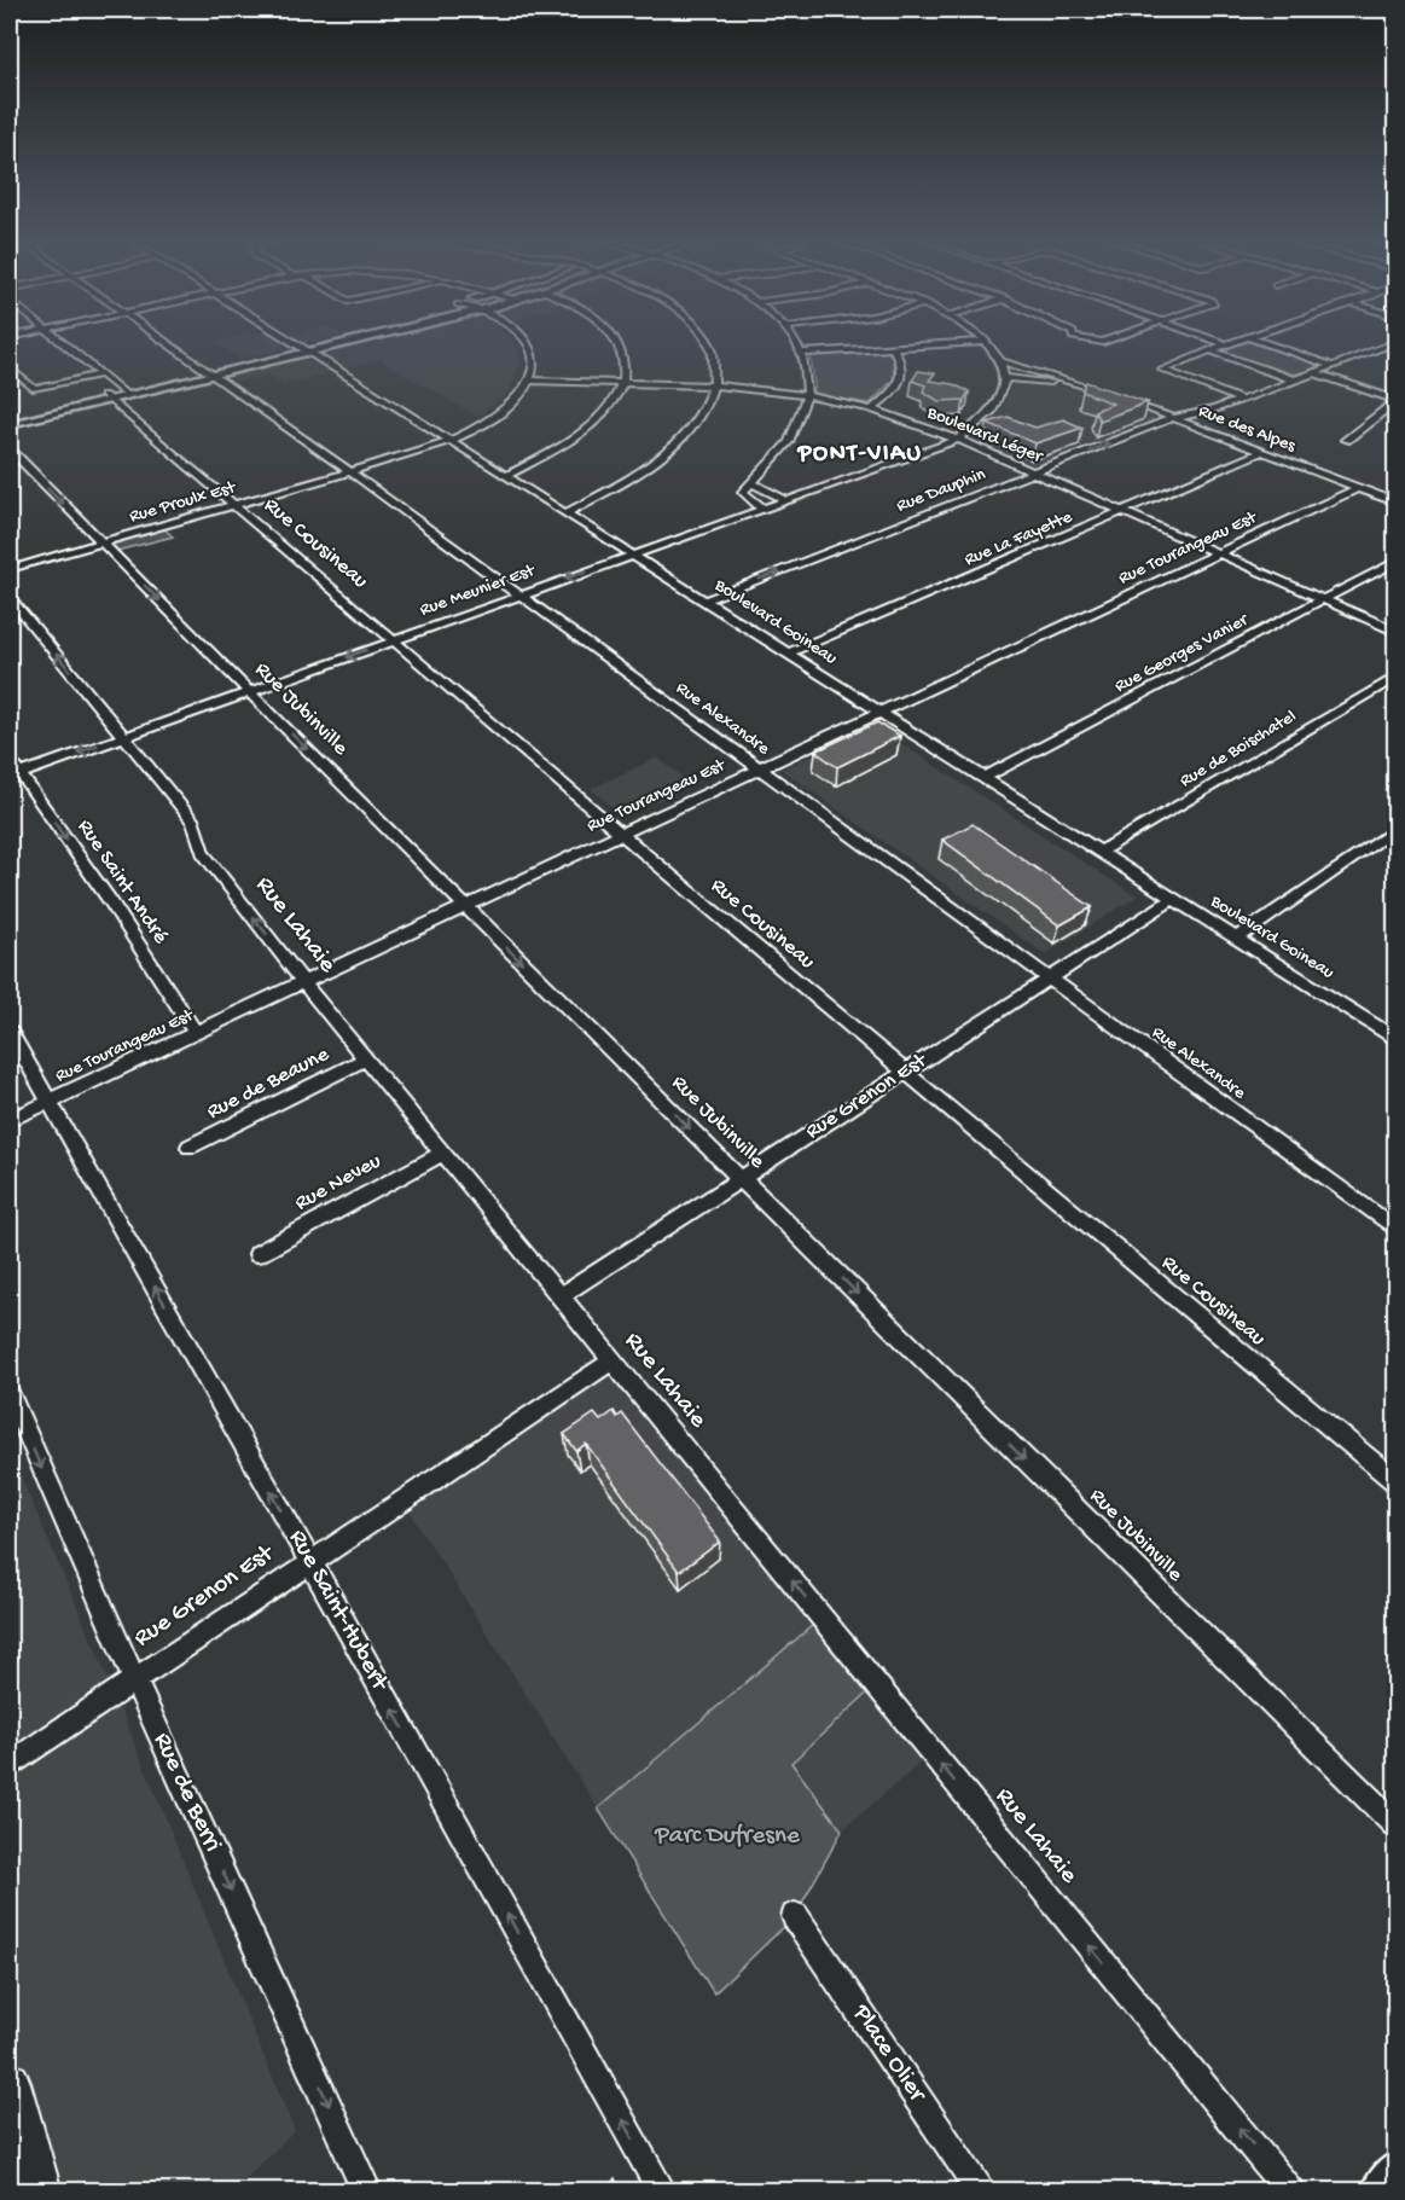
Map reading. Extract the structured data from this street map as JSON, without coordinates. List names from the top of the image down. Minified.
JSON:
{"streets":{"street":["Rue des Alpes","Boulevard Léger","Rue Dauphin","Rue Proulx Est","Rue La Fayette","Rue Cousineau","Rue Tourangeau Est","Rue Meunier Est","Boulevard Goineau","Rue Georges Vanier","Rue Jubinville","Rue Alexandre","Rue de Boischatel","Rue Saint André","Rue Lahaie","Rue de Beaune","Rue Grenon Est","Rue Neveu","Rue Saint-Hubert","Rue de Berri","Place Olier"]},"crossings":[["Rue des Alpes","Rue Dauphin"],["Rue des Alpes","Rue La Fayette"],["Rue des Alpes","Rue Tourangeau Est"],["Rue des Alpes","Rue Meunier Est"],["Boulevard Léger","Rue Dauphin"],["Boulevard Léger","Rue Proulx Est"],["Boulevard Léger","Rue La Fayette"],["Boulevard Léger","Rue Tourangeau Est"],["Boulevard Léger","Rue Meunier Est"],["Boulevard Léger","Rue Georges Vanier"],["Rue Dauphin","Boulevard Goineau"],["Rue Proulx Est","Rue Cousineau"],["Rue Proulx Est","Boulevard Goineau"],["Rue Proulx Est","Rue Jubinville"],["Rue Proulx Est","Rue Alexandre"],["Rue La Fayette","Boulevard Goineau"],["Rue Cousineau","Rue Tourangeau Est"],["Rue Cousineau","Rue Meunier Est"],["Rue Cousineau","Rue Grenon Est"],["Rue Tourangeau Est","Boulevard Goineau"],["Rue Tourangeau Est","Rue Jubinville"],["Rue Tourangeau Est","Rue Alexandre"],["Rue Tourangeau Est","Rue Saint André"],["Rue Tourangeau Est","Rue Lahaie"],["Rue Tourangeau Est","Rue Saint-Hubert"],["Rue Meunier Est","Boulevard Goineau"],["Rue Meunier Est","Rue Jubinville"],["Rue Meunier Est","Rue Alexandre"],["Rue Meunier Est","Rue Saint André"],["Rue Meunier Est","Rue Lahaie"],["Boulevard Goineau","Rue Georges Vanier"],["Boulevard Goineau","Rue de Boischatel"],["Boulevard Goineau","Rue Grenon Est"],["Rue Jubinville","Rue Grenon Est"],["Rue Alexandre","Rue Grenon Est"],["Rue Lahaie","Rue de Beaune"],["Rue Lahaie","Rue Grenon Est"],["Rue Lahaie","Rue Neveu"],["Rue Grenon Est","Rue Saint-Hubert"],["Rue Grenon Est","Rue de Berri"]],"one_way":["Rue Dauphin","Rue Meunier Est","Rue Jubinville","Rue Saint André","Rue Lahaie","Rue Saint-Hubert","Rue de Berri"],"districts":["PONT-VIAU"],"parks":["Parc Dufresne"]}
